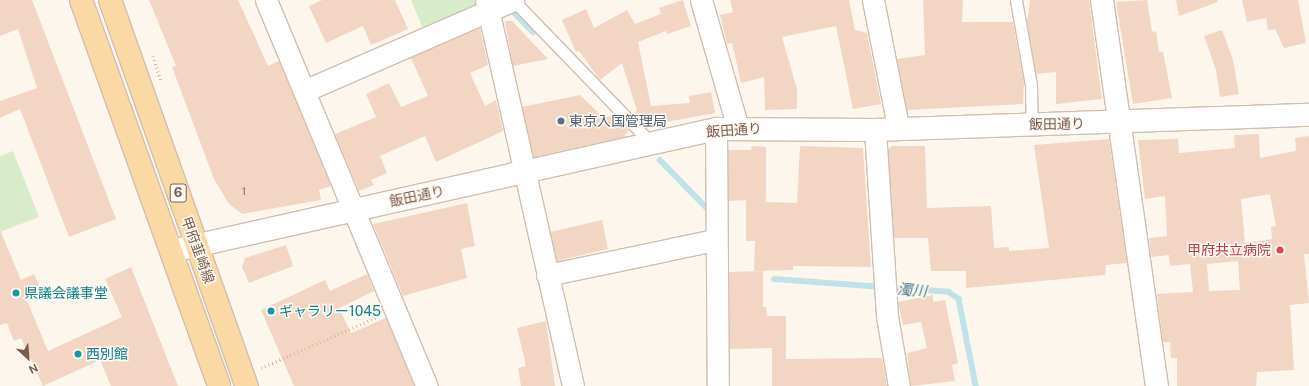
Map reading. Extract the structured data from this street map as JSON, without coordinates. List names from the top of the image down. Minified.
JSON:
{"streets":{"main road":["飯田通り","6","甲府韮崎線"]},"crossings":[["飯田通り","甲府韮崎線"]],"water":["濁川"],"places":["東京入国管理局","甲府共立病院","県議会議事堂","ギャラリー1045","西別館"],"house_numbers":["1"],"north":"bottom right"}
